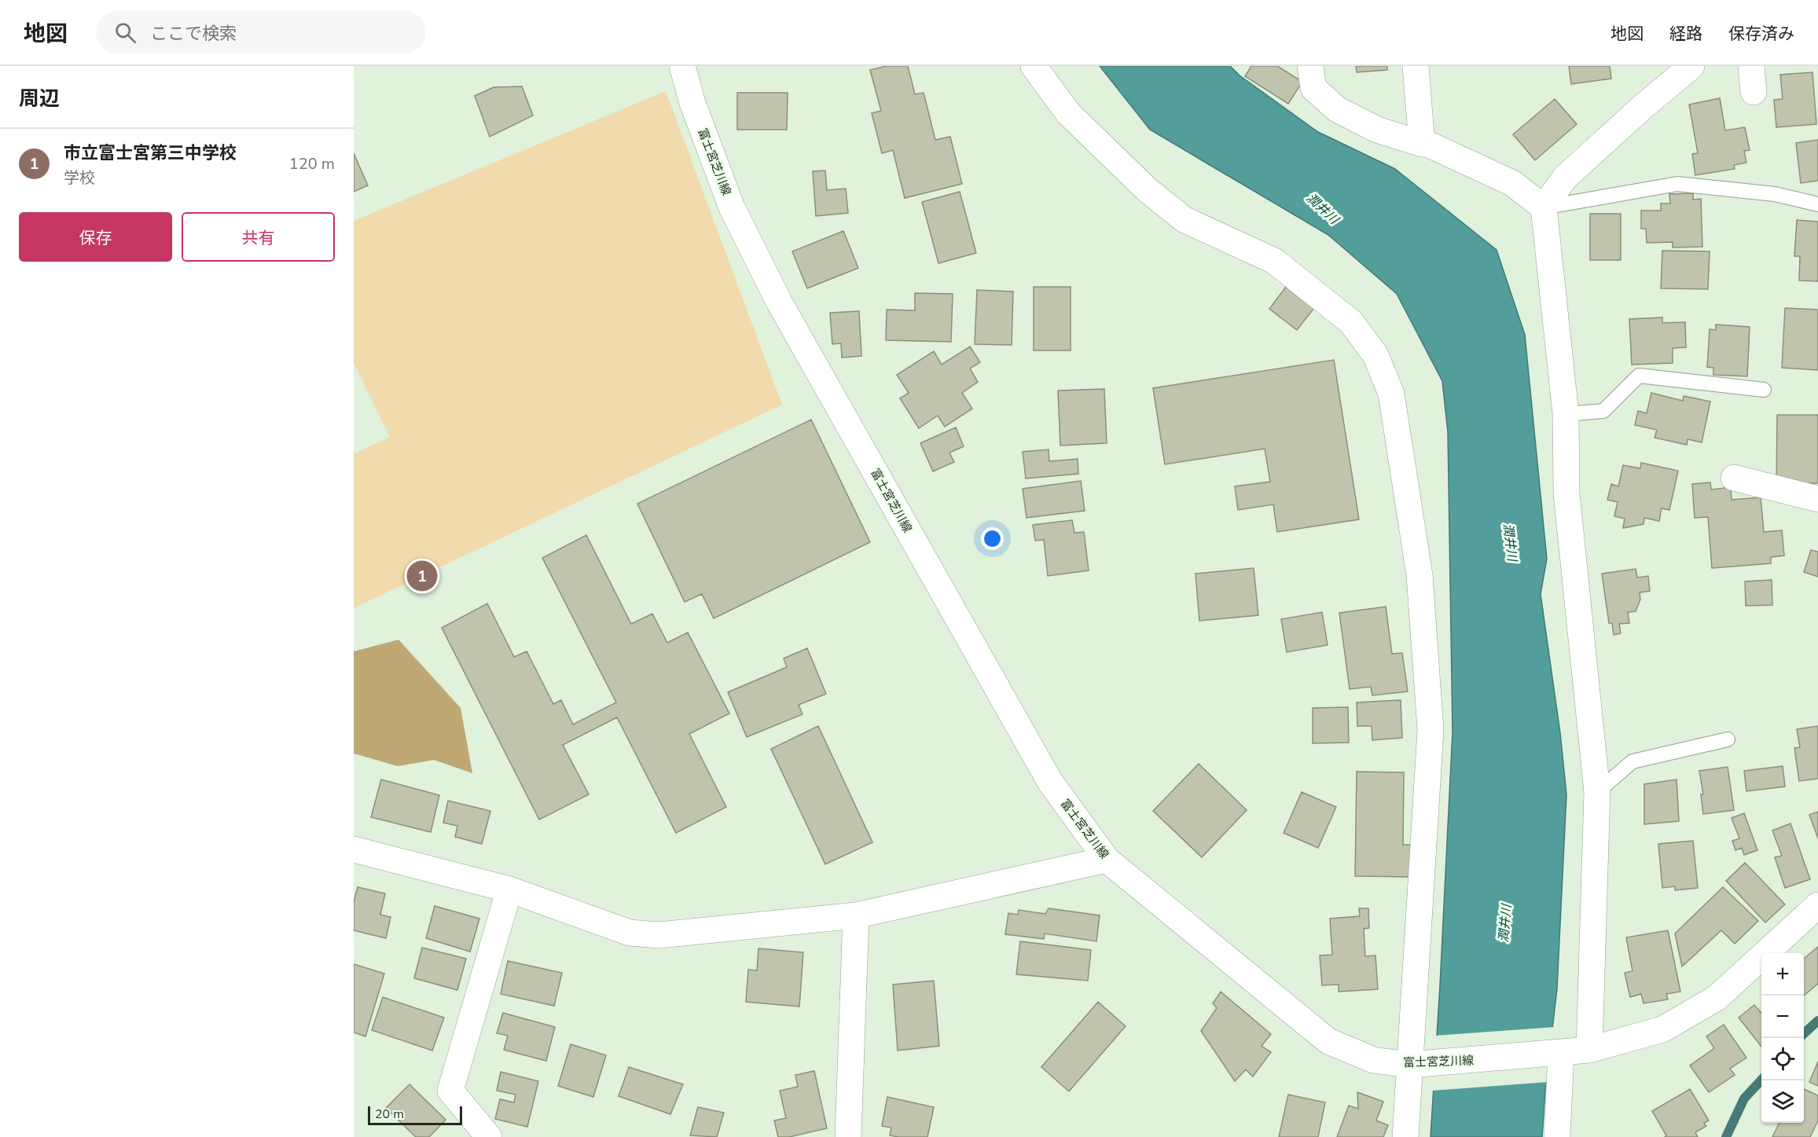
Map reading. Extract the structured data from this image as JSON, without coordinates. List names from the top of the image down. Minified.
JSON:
{"streets":{"street":["富士宮芝川線"]},"water":["潤井川"],"scale_bar":"20 m","page":{"header":"地図","search":"ここで検索","nav":["地図","経路","保存済み"],"heading":"周辺","list":[{"mark":"1","name":"市立富士宮第三中学校","note":"学校","value":"120 m"}],"buttons":["保存","共有"],"pins":"1","map_buttons":["+","−"],"scale":"20 m"}}
